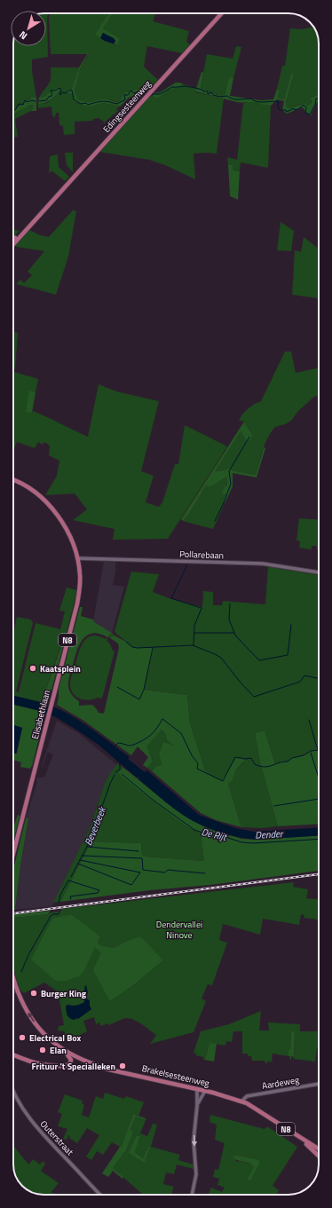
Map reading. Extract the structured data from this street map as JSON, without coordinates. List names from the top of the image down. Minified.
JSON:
{"streets":{"main road":["Edingsesteenweg","N8","Elisabethlaan","Brakelsesteenweg"],"street":["Pollarebaan","Aardeweg","Outerstraat"]},"crossings":[["Pollarebaan","N8"],["Pollarebaan","Elisabethlaan"],["N8","Elisabethlaan"],["N8","Brakelsesteenweg"],["Brakelsesteenweg","Aardeweg"]],"water":["Beverbeek","De Rijt","Dender"],"parks":["Dendervallei Ninove"],"places":["Kaatsplein","Burger King","Electrical Box","Elan","Frituur 't Specialleken"],"north":"bottom left"}
